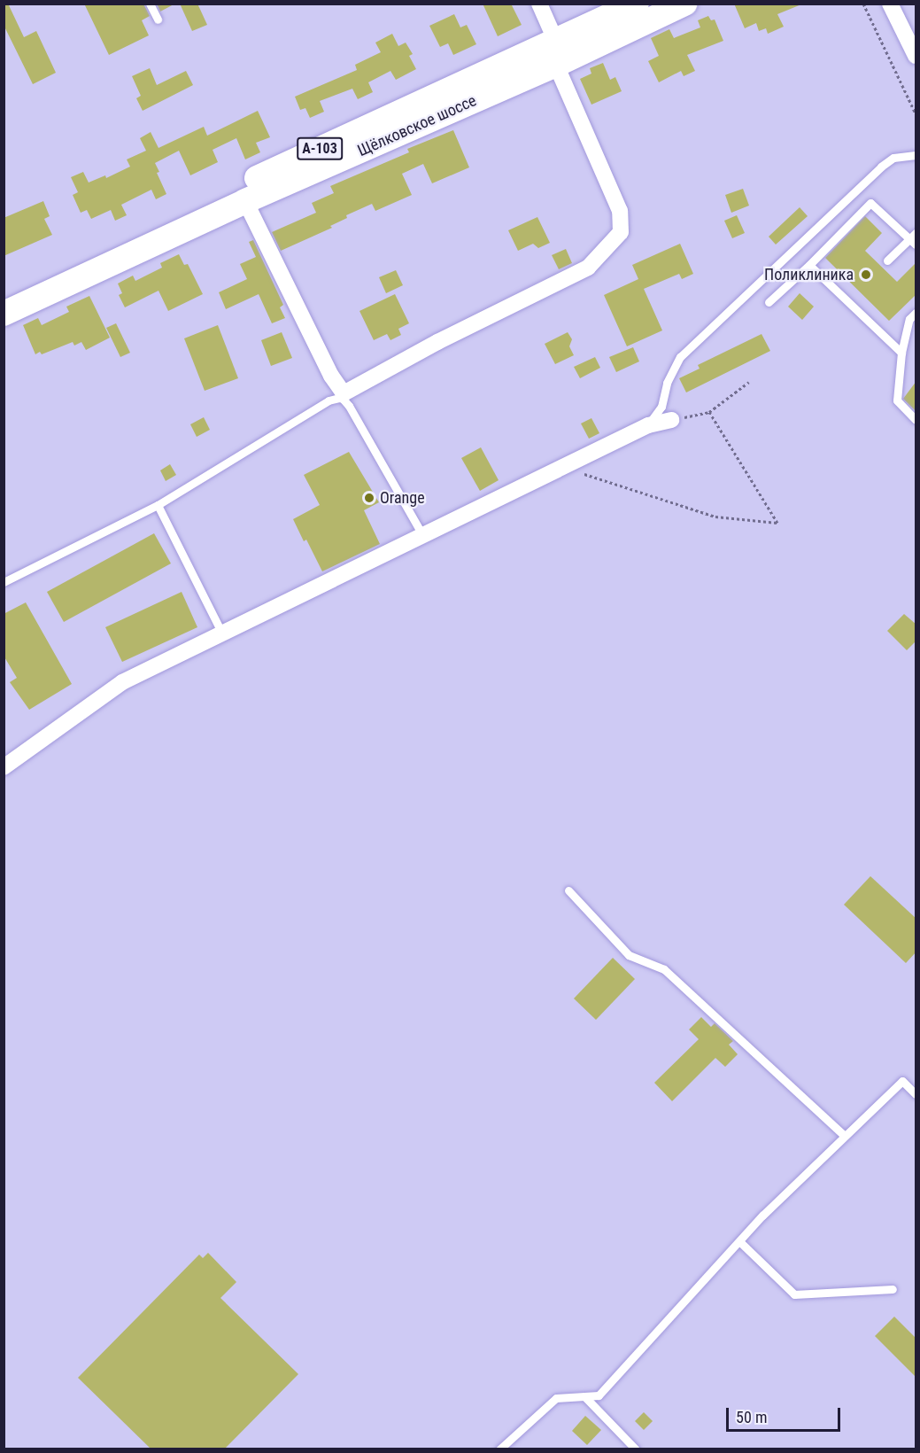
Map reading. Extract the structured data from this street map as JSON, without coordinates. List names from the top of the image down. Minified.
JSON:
{"streets":{"main road":["Щёлковское шоссе","А-103"]},"places":["Поликлиника","Orange"],"scale_bar":"50 m"}
